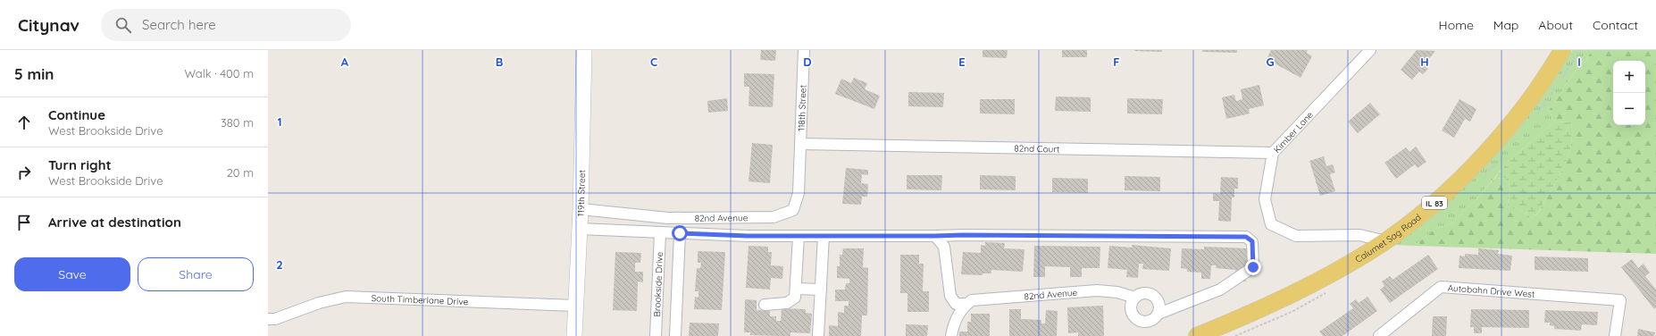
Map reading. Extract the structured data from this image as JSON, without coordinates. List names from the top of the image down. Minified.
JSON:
{"streets":{"main road":["IL 83","Calumet Sag Road"],"street":["118th Street","Kimber Lane","82nd Court","119th Street","82nd Avenue","Brookside Drive","Autobahn Drive West","South Timberlane Drive"]},"crossings":[["118th Street","82nd Court"],["118th Street","82nd Avenue"],["Kimber Lane","82nd Court"],["Kimber Lane","Calumet Sag Road"],["82nd Court","82nd Avenue"],["119th Street","82nd Avenue"],["119th Street","South Timberlane Drive"]],"page":{"header":"Citynav","search":"Search here","nav":["Home","Map","About","Contact"],"heading":["5 min","Walk · 400 m"],"map_buttons":["+","−"],"list":[["Continue","West Brookside Drive","380 m"],["Turn right","West Brookside Drive","20 m"],"Arrive at destination"],"buttons":["Save","Share"]},"grid":{"columns":["A","B","C","D","E","F","G","H","I"],"rows":["1","2"]}}
